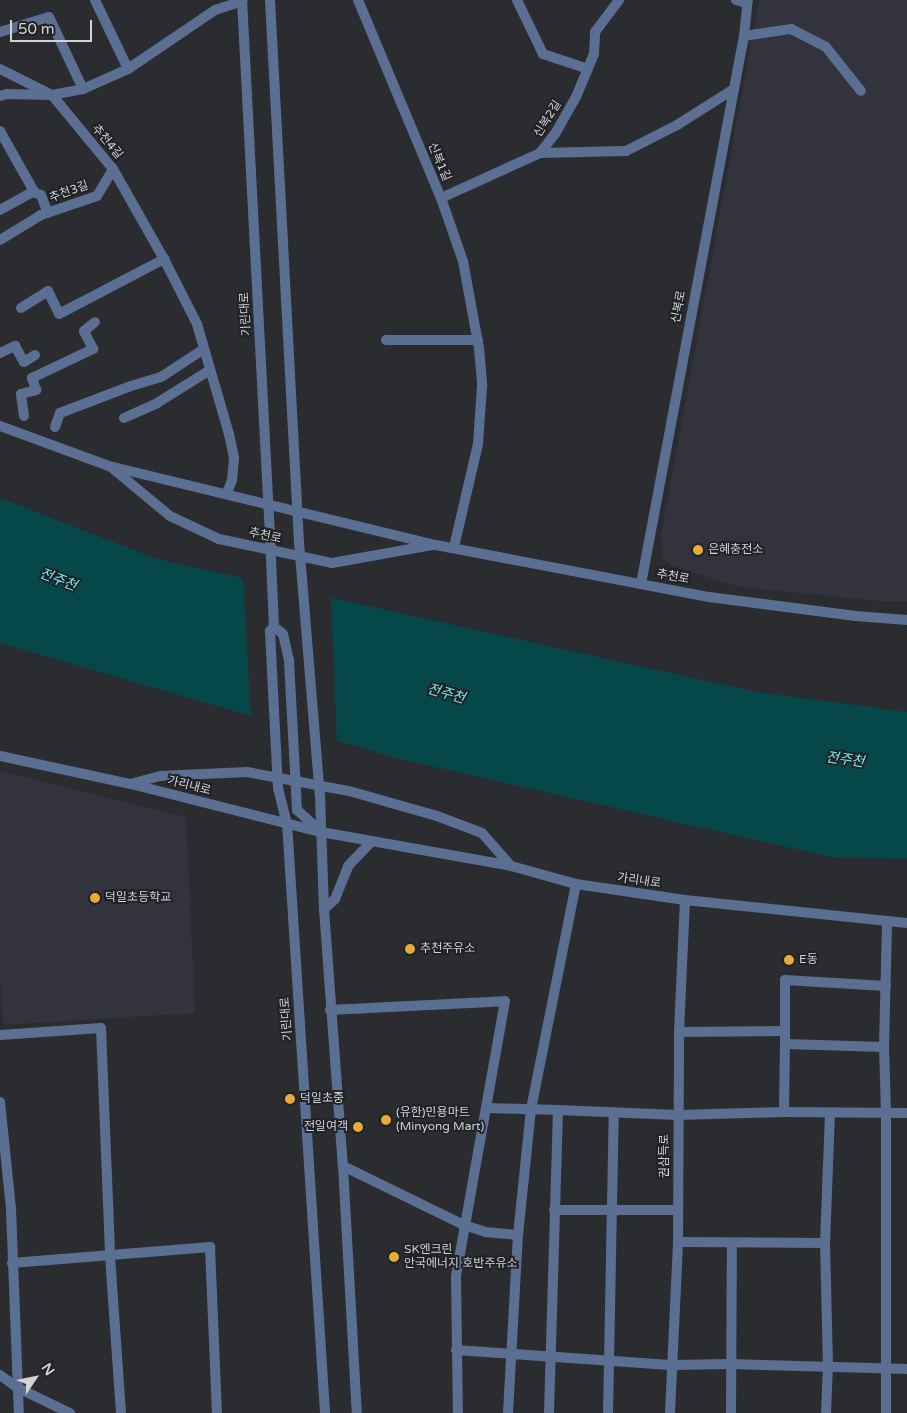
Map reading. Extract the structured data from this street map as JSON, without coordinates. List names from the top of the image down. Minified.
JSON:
{"streets":{"street":["신복2길","추천4길","신복1길","추천3길","신복로","기린대로","추천로","가리내로","권삼득로"]},"crossings":[["신복2길","신복1길"],["추천4길","추천3길"],["추천4길","추천로"],["신복1길","추천로"],["신복로","추천로"],["기린대로","추천로"],["기린대로","가리내로"],["가리내로","권삼득로"]],"water":["전주천"],"places":["은혜충전소","덕일초등학교","추천주유소","E동","덕일초중","(유한)민용마트 (Minyong Mart)","전일여객","SK엔크린 안국에너지 호반주유소"],"scale_bar":"50 m","north":"top right"}
